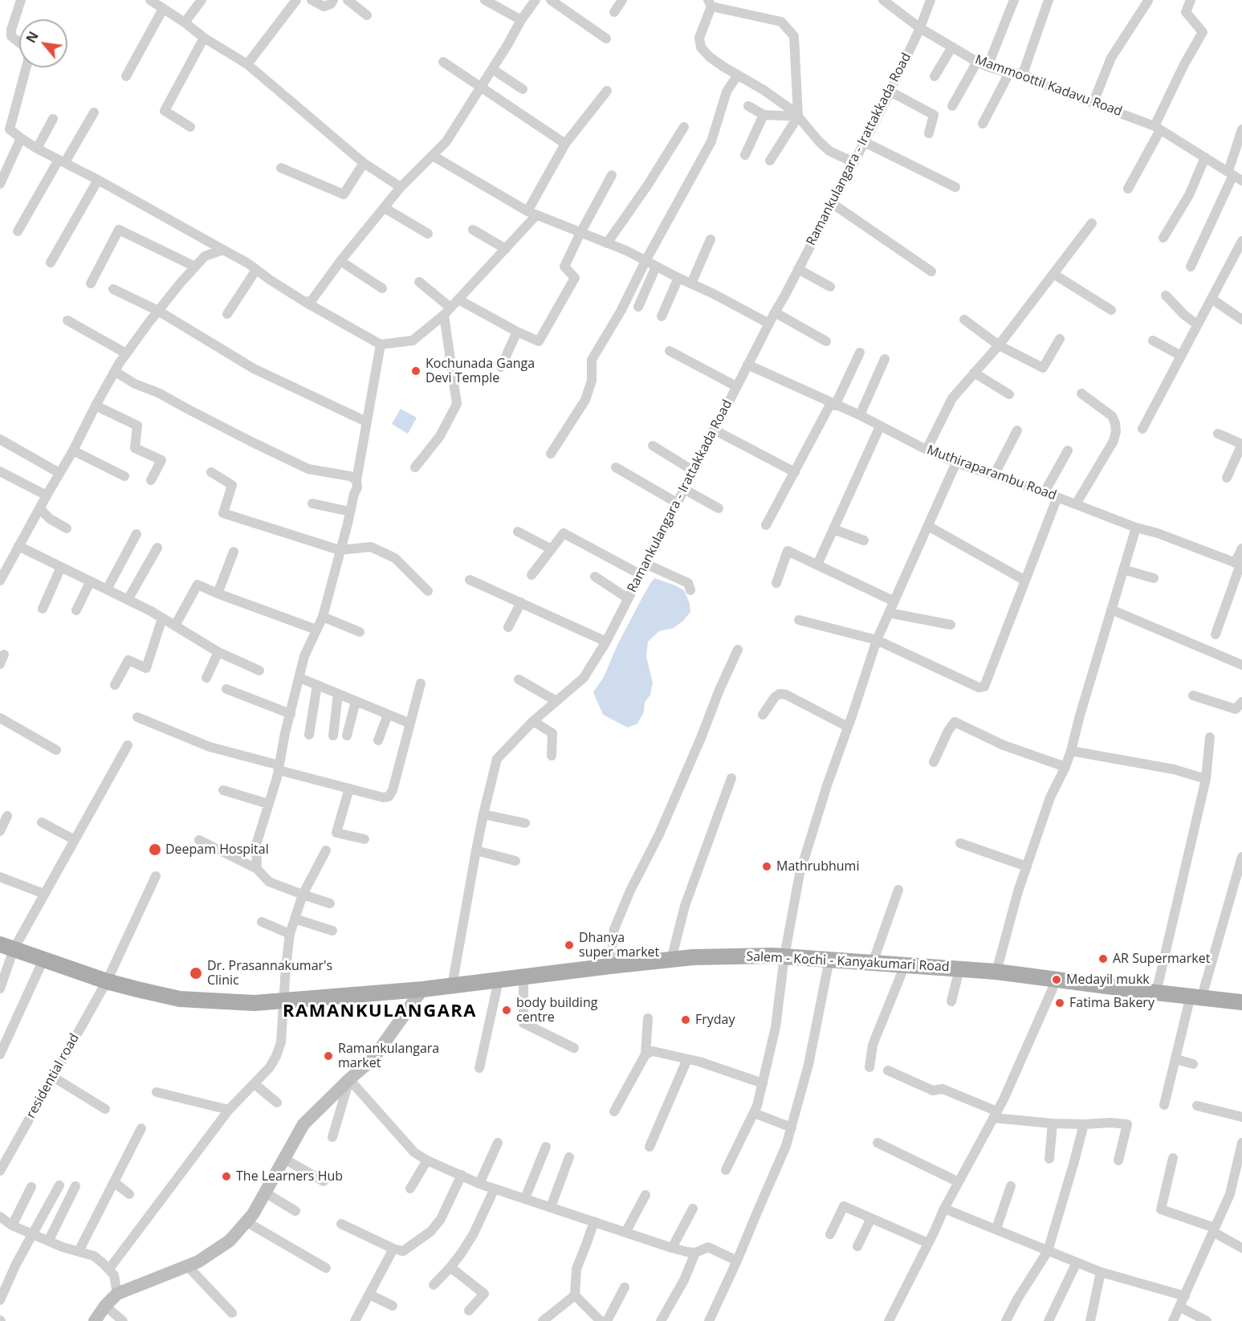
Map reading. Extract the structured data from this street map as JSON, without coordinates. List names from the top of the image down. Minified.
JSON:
{"streets":{"main road":["Salem - Kochi - Kanyakumari Road"],"street":["Mammoottil Kadavu Road","Ramankulangara - Irattakkada Road","Muthiraparambu Road","residential road"]},"crossings":[["Mammoottil Kadavu Road","Ramankulangara - Irattakkada Road"],["Ramankulangara - Irattakkada Road","Muthiraparambu Road"],["Ramankulangara - Irattakkada Road","Salem - Kochi - Kanyakumari Road"],["Salem - Kochi - Kanyakumari Road","residential road"]],"districts":["RAMANKULANGARA"],"places":["Kochunada Ganga Devi Temple","Deepam Hospital","Mathrubhumi","Dhanya super market","AR Supermarket","Dr. Prasannakumar's Clinic","Medayil mukk","Fatima Bakery","body building centre","Fryday","Ramankulangara market","The Learners Hub"],"north":"top left"}
